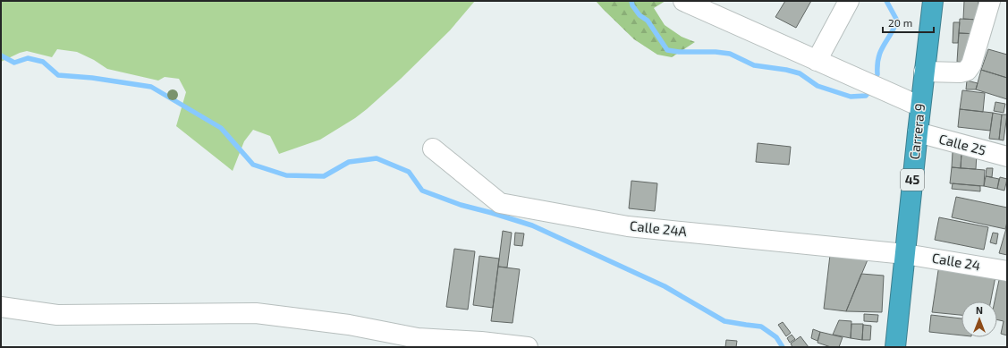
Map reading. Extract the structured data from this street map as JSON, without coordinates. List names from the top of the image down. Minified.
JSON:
{"streets":{"highway":["Carrera 9","45"],"street":["Calle 25","Calle 24A","Calle 24"]},"crossings":[["Carrera 9","Calle 25"],["Carrera 9","Calle 24A"],["Carrera 9","Calle 24"],["Calle 24A","Calle 24"]],"scale_bar":"20 m","north":"top"}
